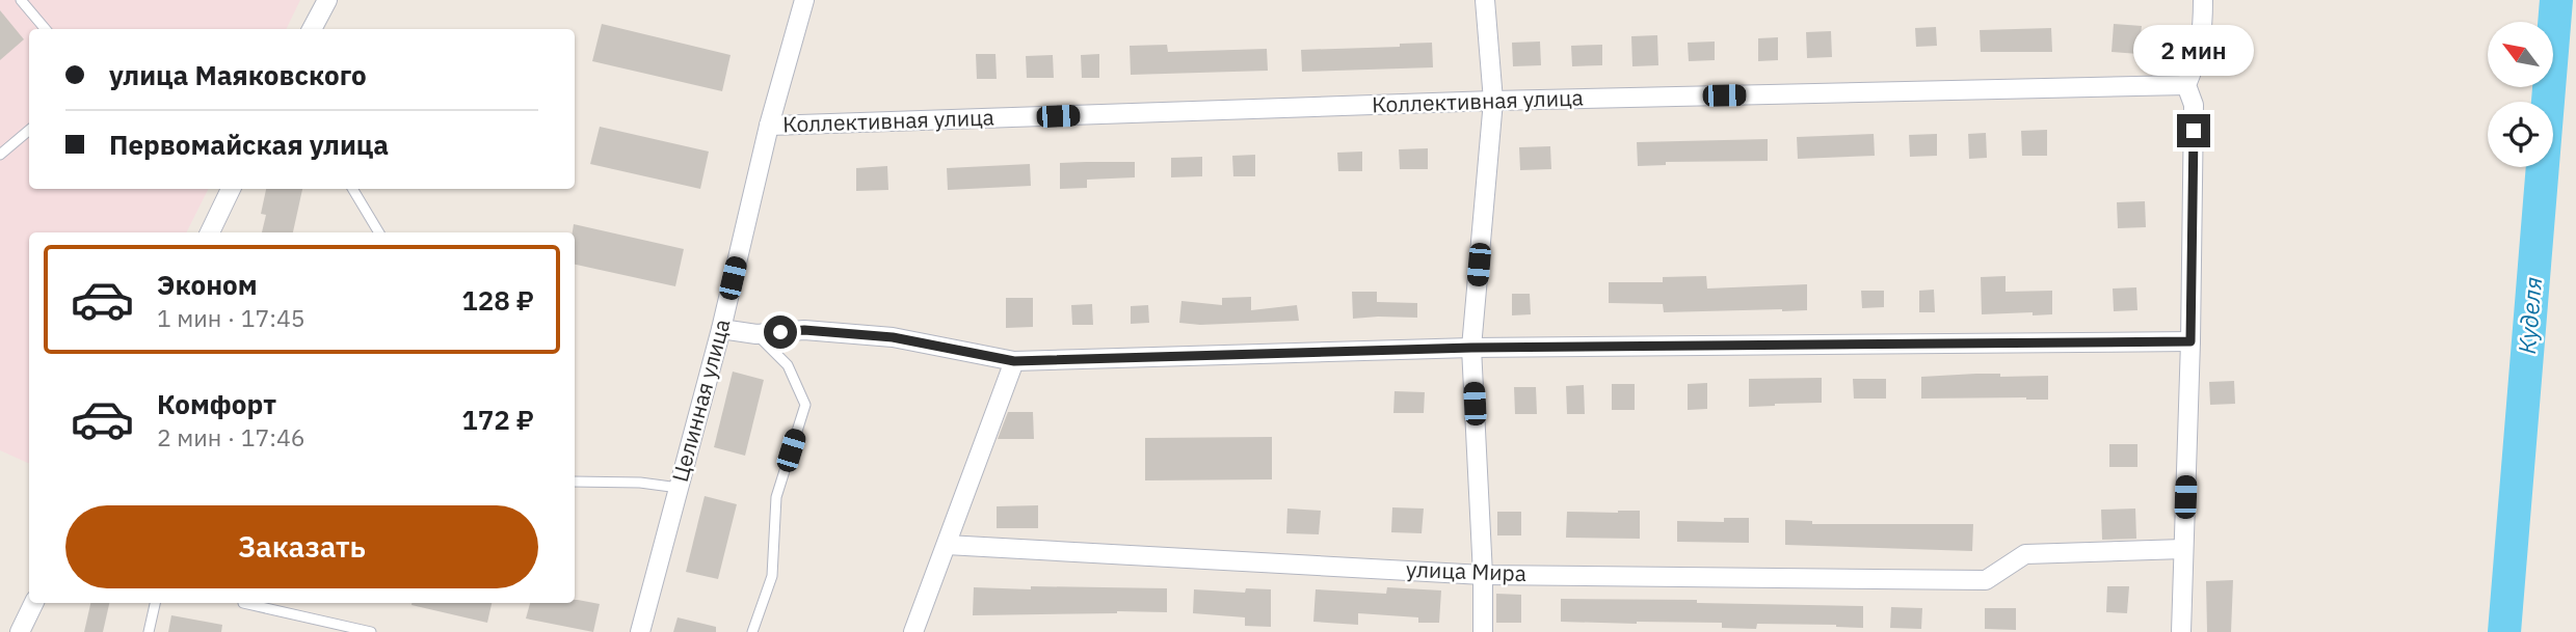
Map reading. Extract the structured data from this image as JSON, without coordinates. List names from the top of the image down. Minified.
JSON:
{"streets":{"street":["Коллективная улица","Целинная улица","улица Мира"]},"crossings":[["Коллективная улица","Целинная улица"]],"water":["Куделя"],"north":"top left","page":{"bubble":"2 мин","banner":["улица Маяковского","Первомайская улица"],"list":[{"name":"Эконом","note":"1 мин · 17:45","value":"128 ₽"},{"name":"Комфорт","note":"2 мин · 17:46","value":"172 ₽"}],"buttons":"Заказать"}}
